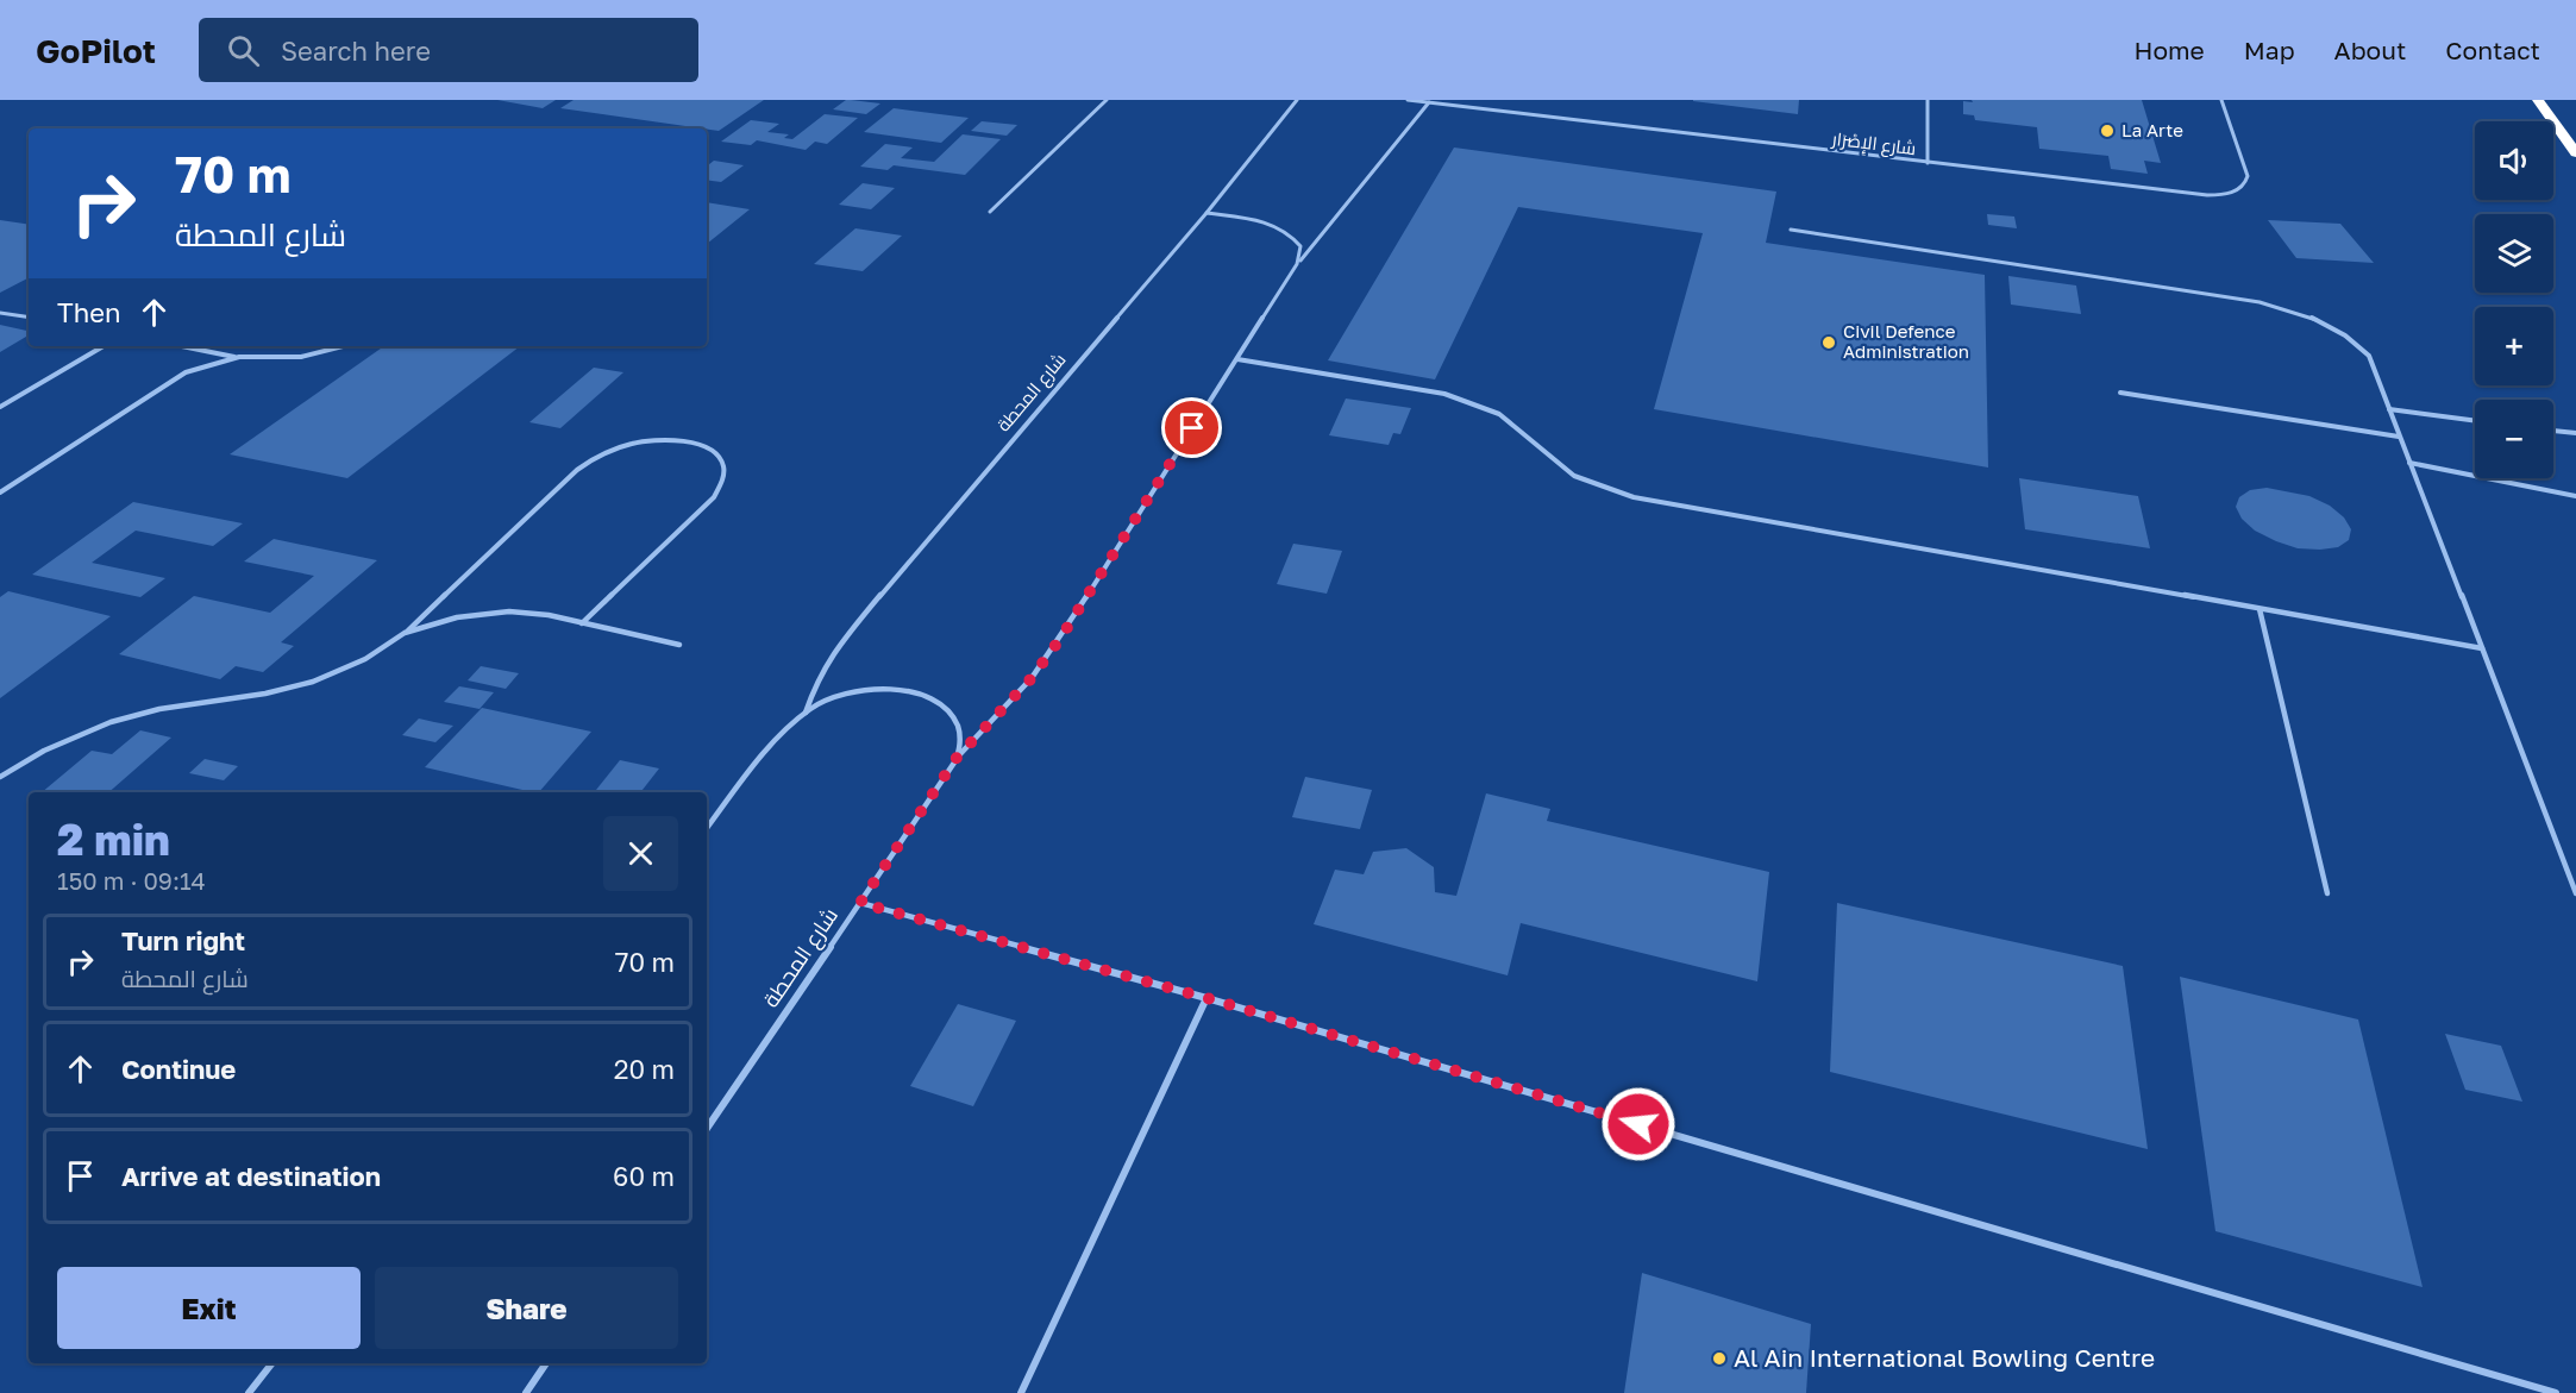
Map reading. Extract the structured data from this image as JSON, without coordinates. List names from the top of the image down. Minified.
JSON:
{"streets":{"lane":["شارع الإِصْرَار","شارع المحطة"]},"places":["La Arte","Civil Defence Administration","Al Ain International Bowling Centre"],"page":{"header":"GoPilot","search":"Search here","nav":["Home","Map","About","Contact"],"map_buttons":["+","−"],"turn":["70 m","شارع المحطة"],"then":"Then","heading":["2 min","150 m · 09:14"],"list":[{"name":"Turn right","note":"شارع المحطة","value":"70 m"},{"name":"Continue","value":"20 m"},{"name":"Arrive at destination","value":"60 m"}],"buttons":["Exit","Share"]}}
